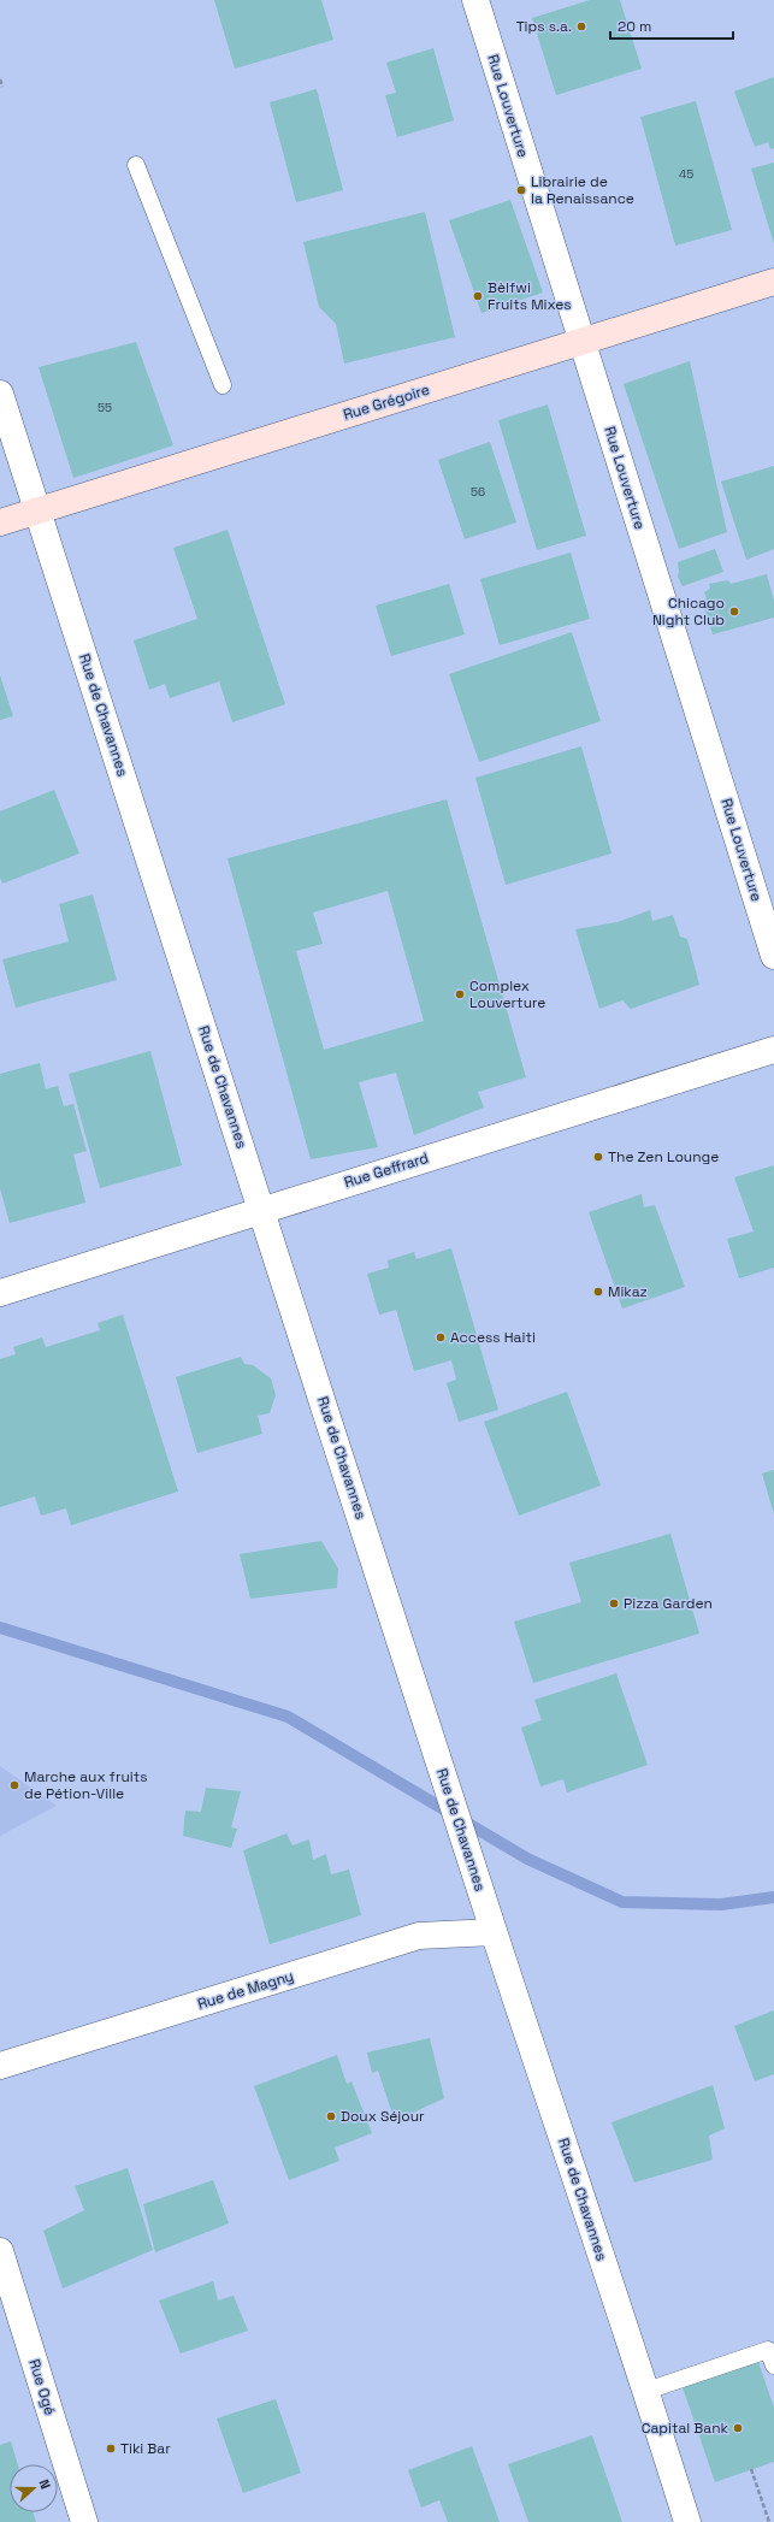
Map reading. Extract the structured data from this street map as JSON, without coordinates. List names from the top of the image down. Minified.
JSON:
{"streets":{"main road":["Rue Grégoire"],"street":["Rue Louverture","Rue de Chavannes","Rue Geffrard","Rue de Magny","Rue Ogé"]},"crossings":[["Rue Louverture","Rue Grégoire"],["Rue Grégoire","Rue de Chavannes"],["Rue de Chavannes","Rue Geffrard"],["Rue de Chavannes","Rue de Magny"]],"places":["Tips s.a.","Librairie de la Renaissance","Bèlfwi Fruits Mixes","Chicago Night Club","Complex Louverture","The Zen Lounge","Mikaz","Access Haiti","Pizza Garden","Marche aux fruits de Pétion-Ville","Doux Séjour","Capital Bank","Tiki Bar"],"house_numbers":["45","55","56"],"scale_bar":"20 m","north":"right"}
